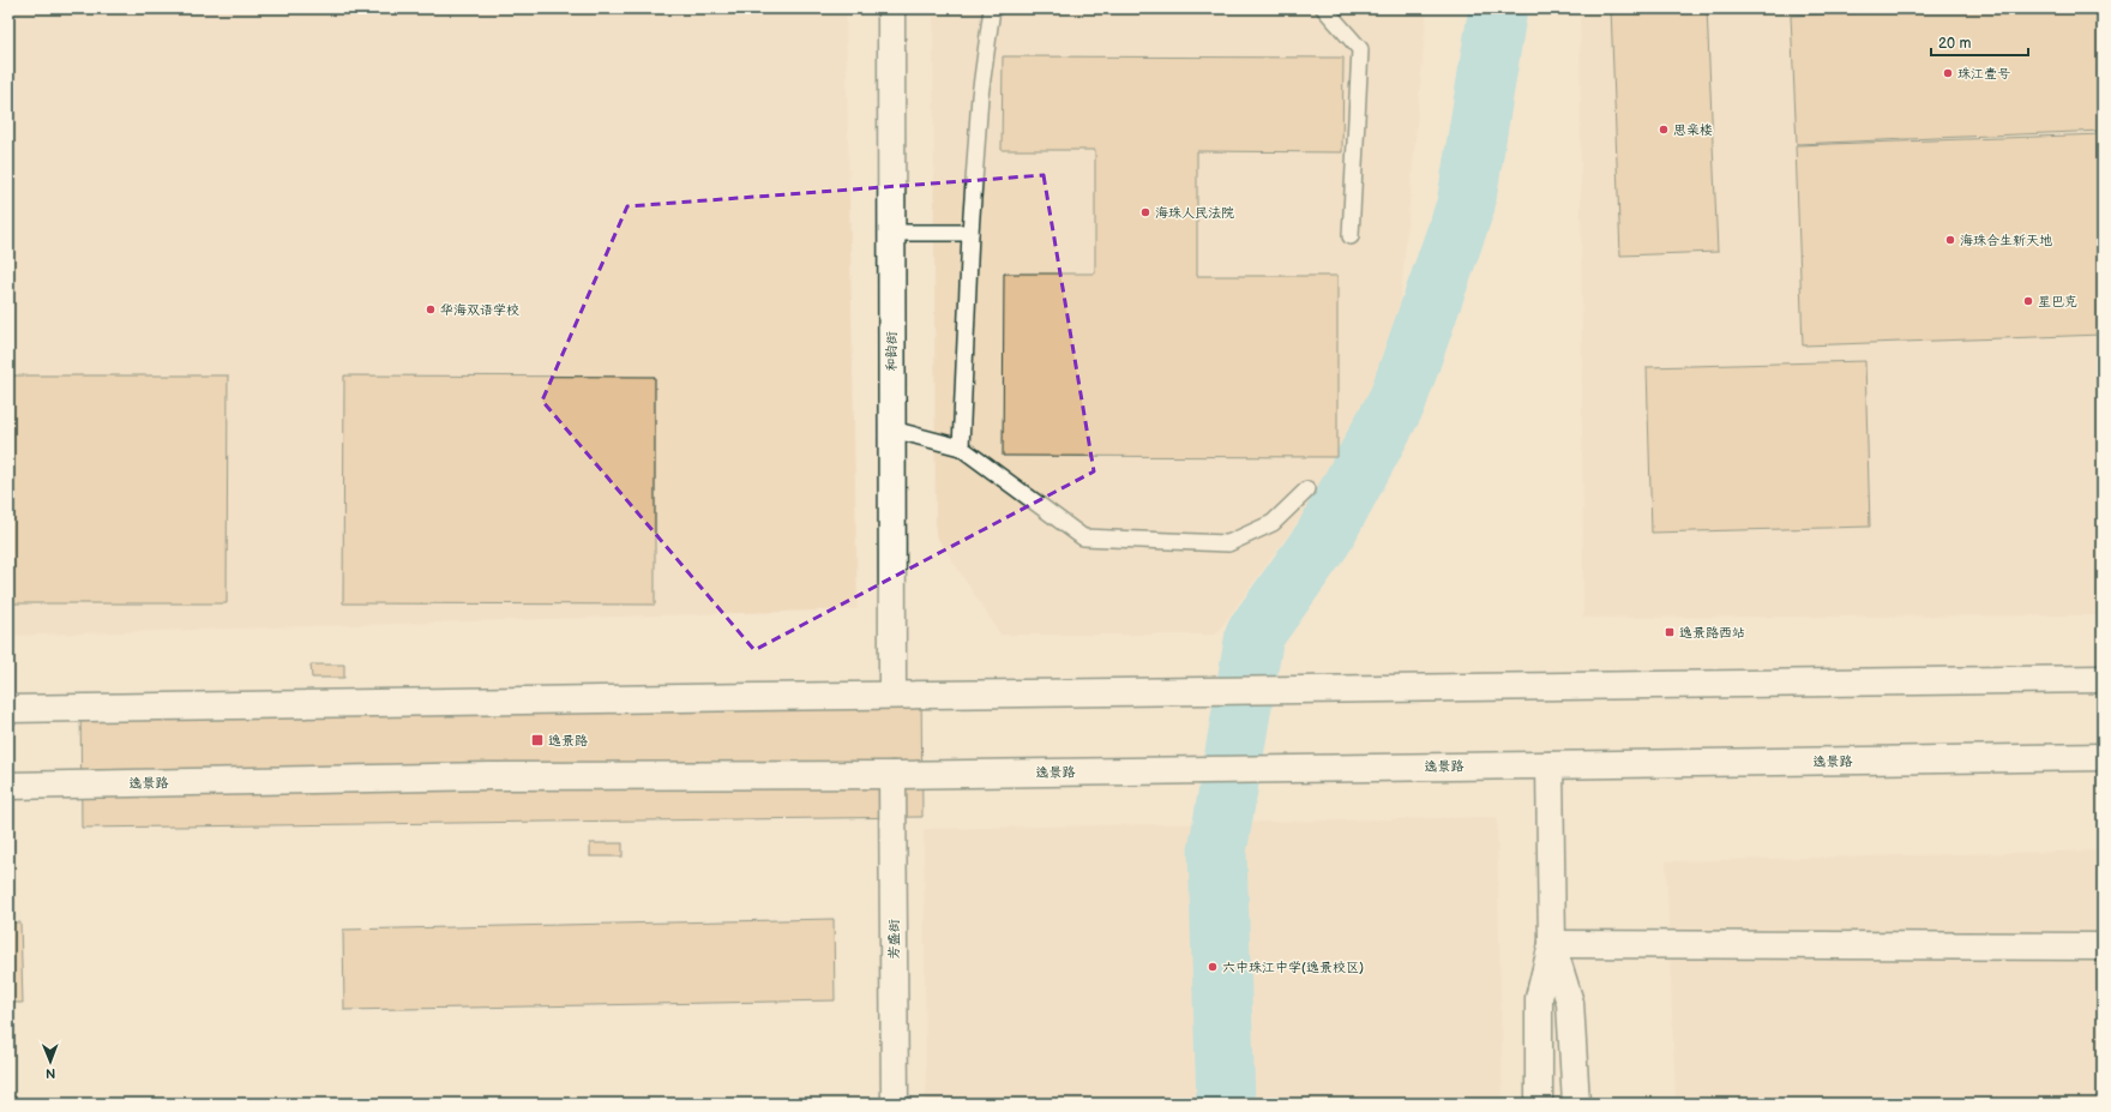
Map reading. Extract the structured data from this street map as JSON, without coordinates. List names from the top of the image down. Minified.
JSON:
{"streets":{"main road":["和韵街","逸景路","芳盛街"]},"crossings":[["逸景路","芳盛街"]],"places":{"other":["珠江壹号","思亲楼","海珠人民法院","海珠合生新天地","星巴克","华海双语学校","六中珠江中学(逸景校区)"],"transit":["逸景路西站","逸景路"]},"scale_bar":"20 m","north":"bottom"}
